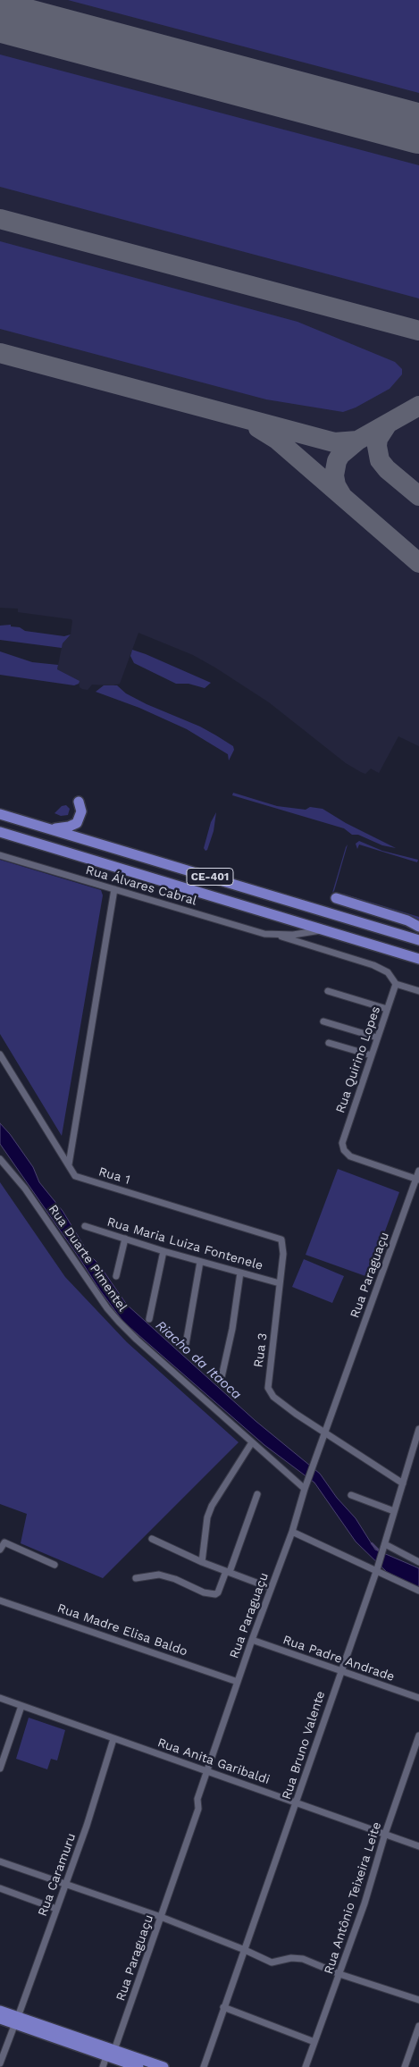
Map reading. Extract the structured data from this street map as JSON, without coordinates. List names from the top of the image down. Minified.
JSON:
{"streets":{"main road":["CE-401"],"street":["Rua Álvares Cabral","Rua Quirino Lopes","Rua 1","Rua Maria Luiza Fontenele","Rua Duarte Pimentel","Rua Paraguaçu","Rua 3","Rua Madre Elisa Baldo","Rua Padre Andrade","Rua Bruno Valente","Rua Anita Garibaldi","Rua Caramuru","Rua Antônio Teixeira Leite"]},"crossings":[["CE-401","Rua Álvares Cabral"],["Rua Álvares Cabral","Rua Quirino Lopes"],["Rua Quirino Lopes","Rua Paraguaçu"],["Rua 1","Rua 3"],["Rua Maria Luiza Fontenele","Rua 3"],["Rua Duarte Pimentel","Rua Paraguaçu"],["Rua Paraguaçu","Rua 3"],["Rua Paraguaçu","Rua Madre Elisa Baldo"],["Rua Paraguaçu","Rua Padre Andrade"],["Rua Paraguaçu","Rua Anita Garibaldi"],["Rua 3","Rua Bruno Valente"],["Rua Padre Andrade","Rua Bruno Valente"],["Rua Bruno Valente","Rua Anita Garibaldi"],["Rua Anita Garibaldi","Rua Caramuru"],["Rua Anita Garibaldi","Rua Antônio Teixeira Leite"]],"water":["Riacho da Itaoca"]}
